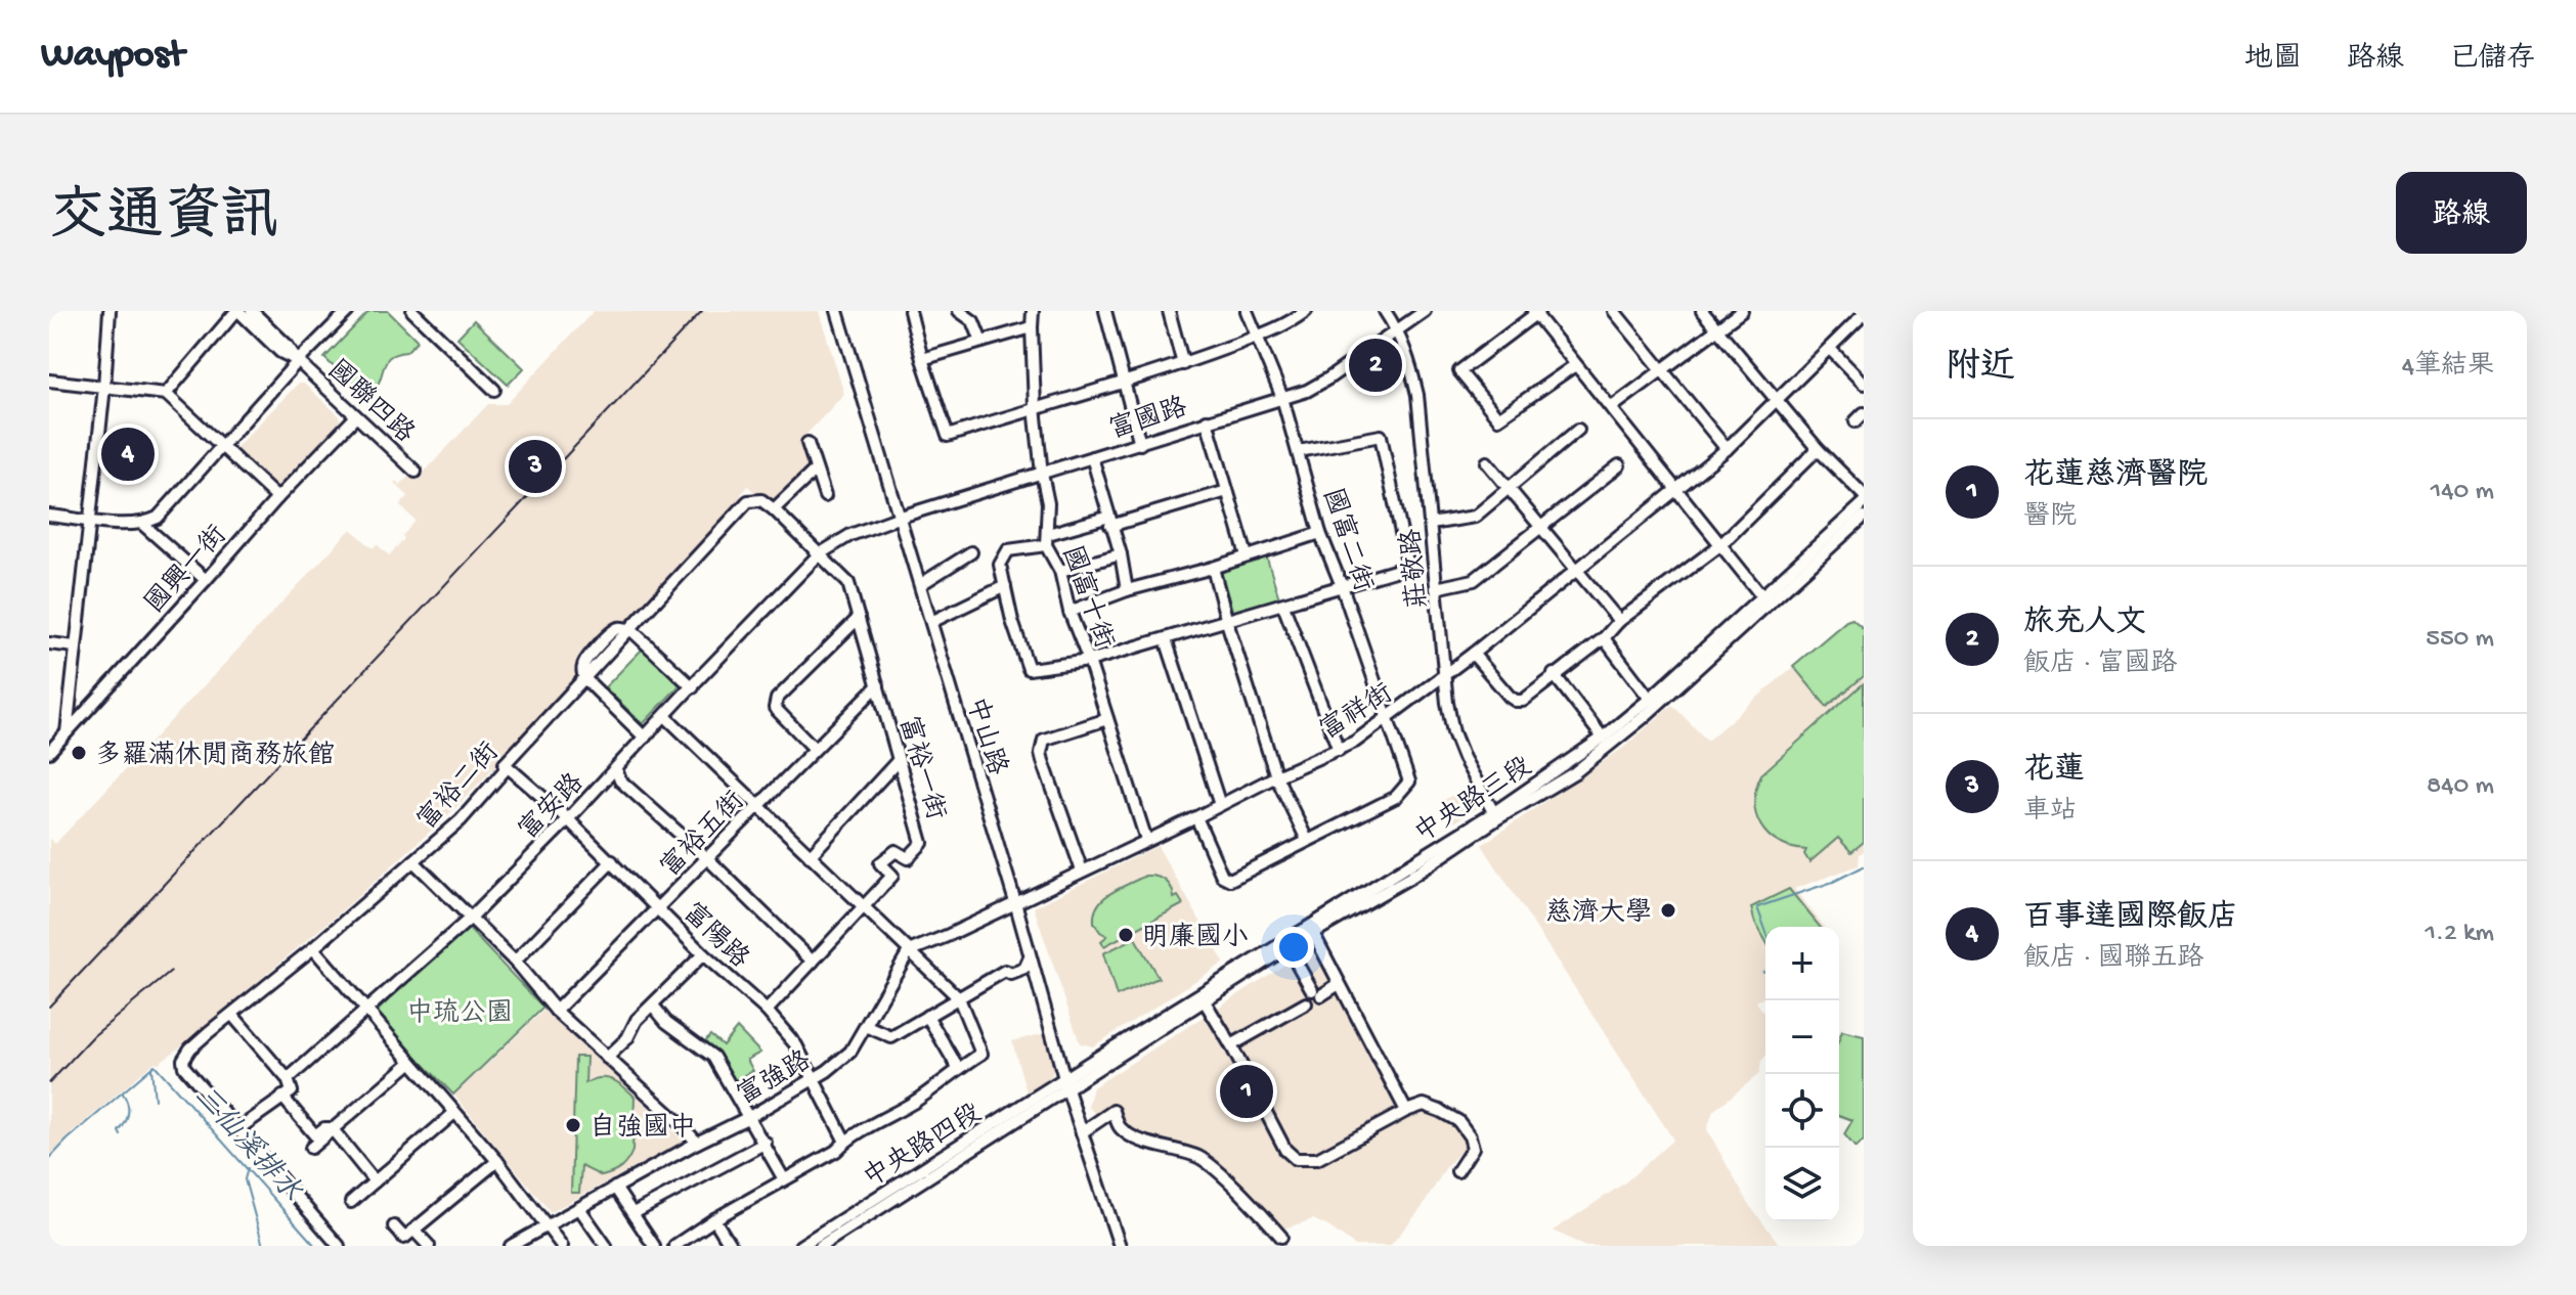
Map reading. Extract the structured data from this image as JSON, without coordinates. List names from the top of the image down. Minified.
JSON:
{"streets":{"street":["國聯四路","富國路","國富二街","國興一街","莊敬路","國富十街","富祥街","中山路","富裕一街","富裕二街","中央路三段","富安路","富裕五街","富陽路","富強路","中央路四段"]},"crossings":[["國聯四路","國興一街"],["富國路","國富二街"],["富國路","莊敬路"],["富國路","國富十街"],["富國路","中山路"],["富國路","富安路"],["國富二街","富祥街"],["莊敬路","富祥街"],["莊敬路","中央路三段"],["國富十街","富祥街"],["富祥街","中山路"],["中山路","中央路三段"],["中山路","富安路"],["中山路","中央路四段"],["富裕一街","富安路"],["富裕一街","富裕五街"],["富裕一街","富陽路"],["富裕二街","富陽路"],["中央路三段","中央路四段"],["富安路","富陽路"],["富裕五街","富陽路"],["富陽路","富強路"]],"water":["三仙溪排水"],"parks":["中琉公園"],"places":["多羅滿休閒商務旅館","慈濟大學","明廉國小","自強國中"],"page":{"header":"Waypost","nav":["地圖","路線","已儲存"],"title":"交通資訊","buttons":"路線","heading":["附近","4筆結果"],"pins":["2","4","3","1"],"list":[{"mark":"1","name":"花蓮慈濟醫院","note":"醫院","value":"140 m"},{"mark":"2","name":"旅充人文","note":"飯店 · 富國路","value":"550 m"},{"mark":"3","name":"花蓮","note":"車站","value":"840 m"},{"mark":"4","name":"百事達國際飯店","note":"飯店 · 國聯五路","value":"1.2 km"}],"map_buttons":["+","−"]}}
